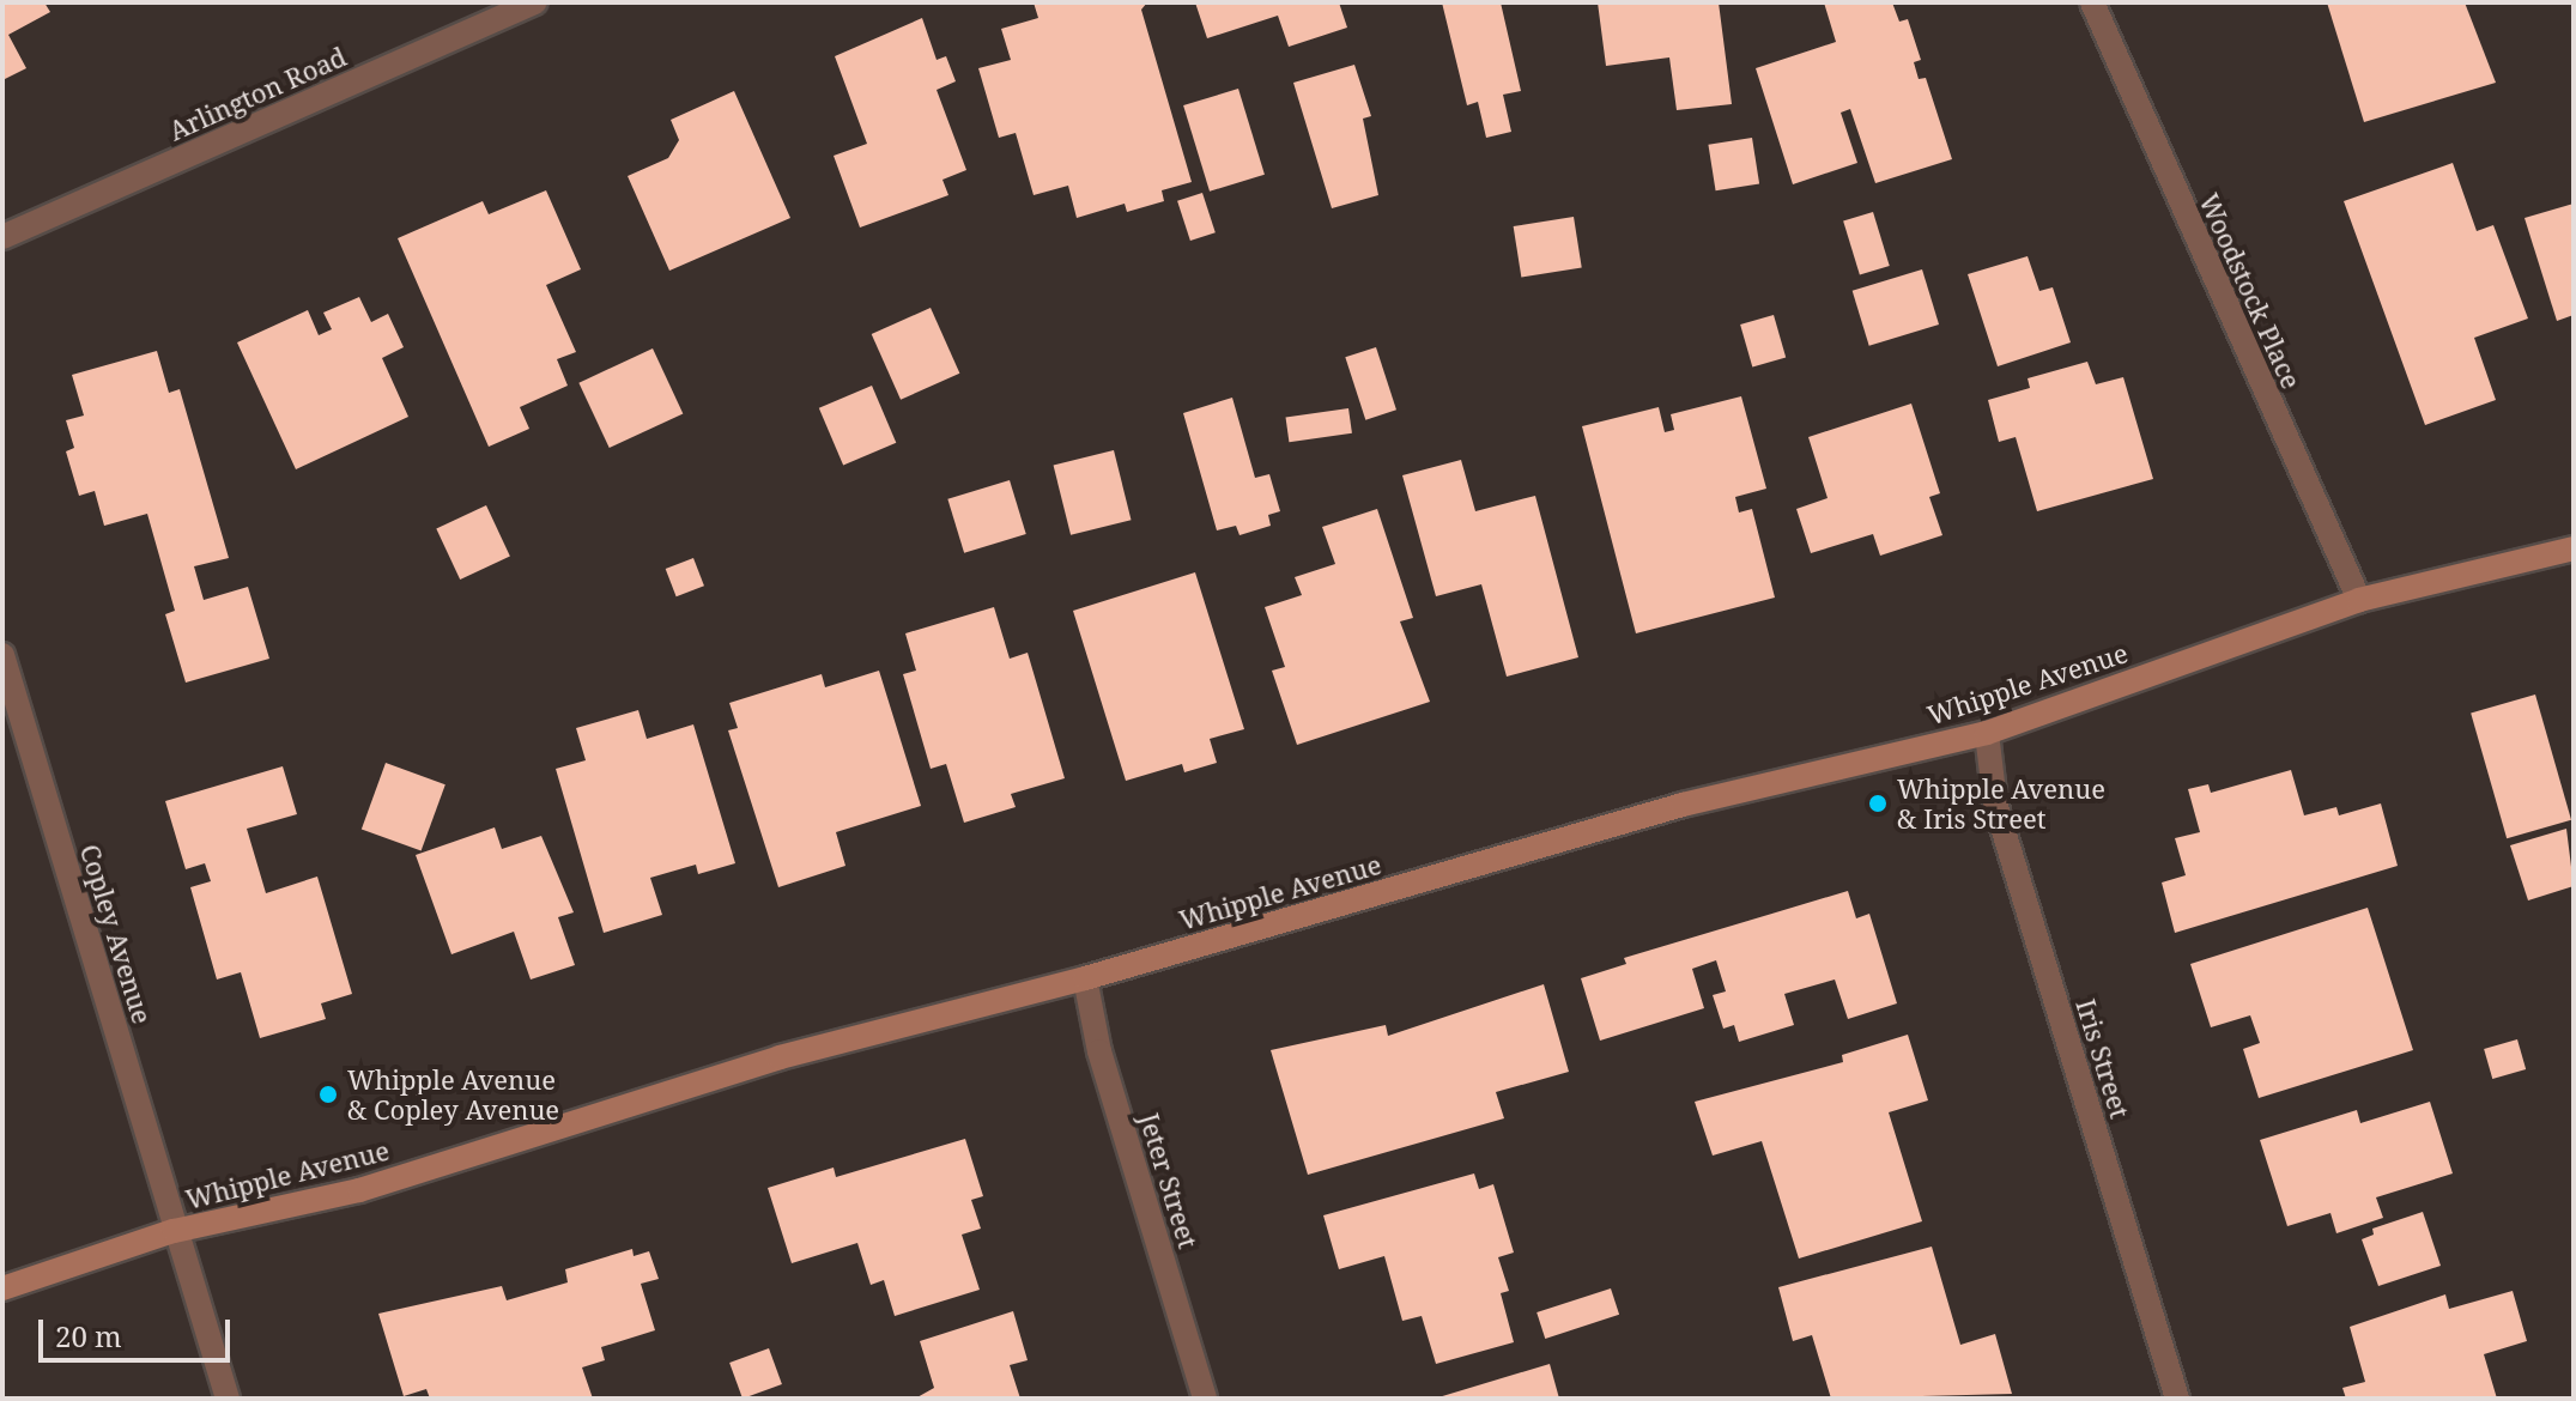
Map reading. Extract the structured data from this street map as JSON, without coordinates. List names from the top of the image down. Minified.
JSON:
{"streets":{"main road":["Whipple Avenue"],"street":["Arlington Road","Woodstock Place","Copley Avenue","Iris Street","Jeter Street"]},"crossings":[["Woodstock Place","Whipple Avenue"],["Whipple Avenue","Copley Avenue"],["Whipple Avenue","Iris Street"],["Whipple Avenue","Jeter Street"]],"places":["Whipple Avenue & Iris Street","Whipple Avenue & Copley Avenue"],"scale_bar":"20 m"}
